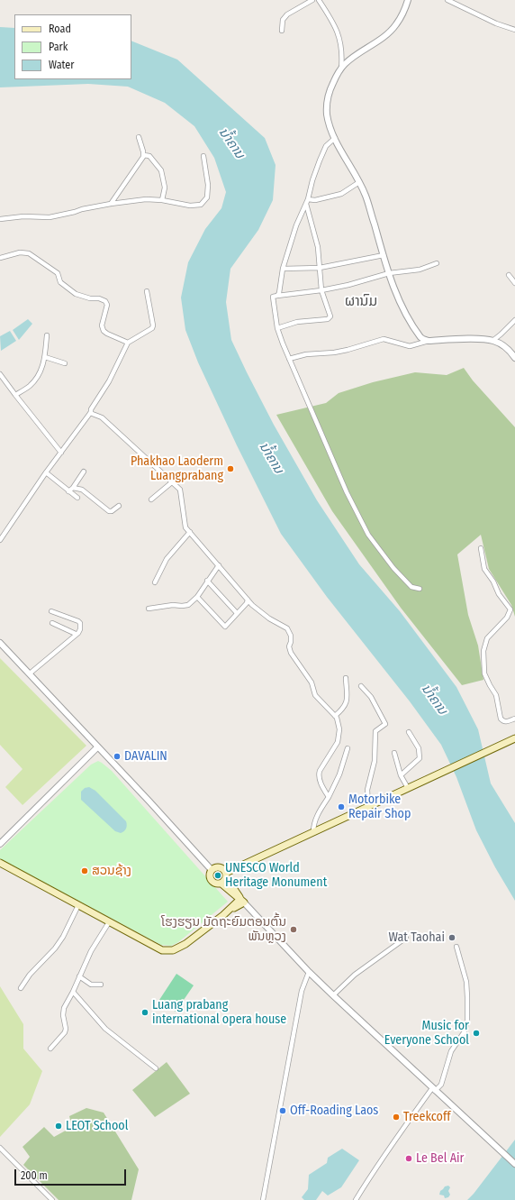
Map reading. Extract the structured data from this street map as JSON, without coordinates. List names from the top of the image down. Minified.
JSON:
{"districts":["ຜານົມ"],"water":["ນ້ຳຄານ"],"places":["Phakhao Laoderm Luangprabang","DAVALIN","Motorbike Repair Shop","ສວນຊ້າງ","UNESCO World Heritage Monument","ໂຮງຮຽນ ມັດຖະຍົມຕອນຕົ້ນ ພັນຫຼວງ","Wat Taohai","Luang prabang international opera house","Music for Everyone School","Off-Roading Laos","Treekcoff","LEOT School","Le Bel Air"],"legend":["Road","Park","Water"],"scale_bar":"200 m"}
